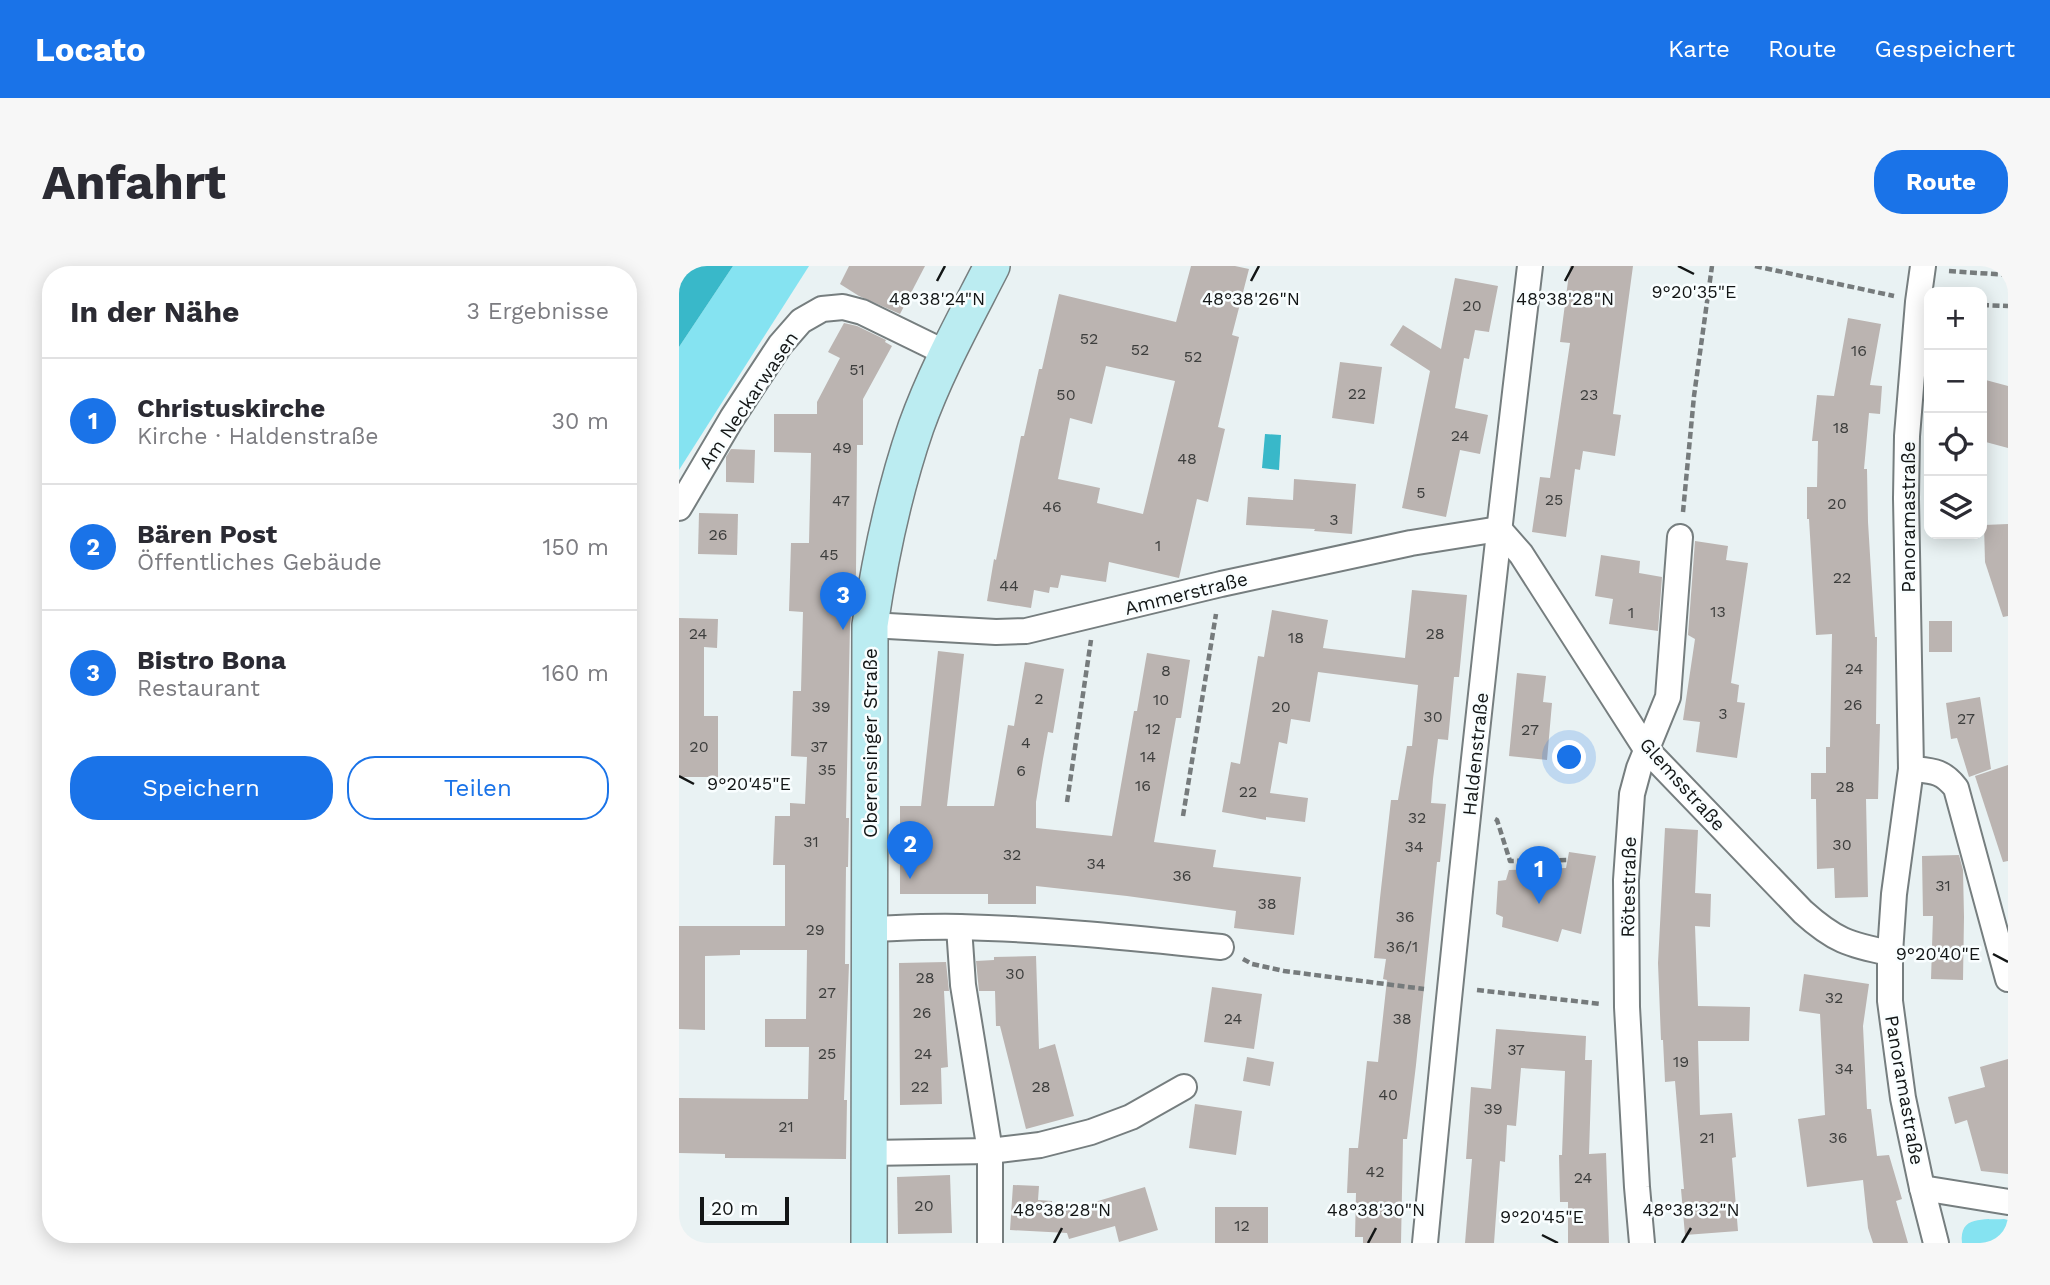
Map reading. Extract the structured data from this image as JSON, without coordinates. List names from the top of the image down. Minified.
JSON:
{"streets":{"street":["Am Neckarwasen","Panoramastraße","Ammerstraße","Oberensinger Straße","Haldenstraße","Glemsstraße","Rötestraße"]},"crossings":[["Am Neckarwasen","Oberensinger Straße"],["Panoramastraße","Glemsstraße"],["Ammerstraße","Oberensinger Straße"],["Ammerstraße","Haldenstraße"],["Ammerstraße","Glemsstraße"],["Haldenstraße","Glemsstraße"],["Glemsstraße","Rötestraße"]],"house_numbers":["20","52","52","16","52","51","22","50","23","18","24","49","48","5","25","47","20","46","3","26","1","45","22","44","13","1","24","28","18","24","8","2","10","26","39","20","3","30","27","12","27","4","20","37","14","35","6","16","28","22","32","31","30","34","32","34","36","31","38","36","29","36/1","30","28","27","32","26","24","38","37","25","24","19","34","22","28","40","39","21","21","36","42","24","20","12"],"scale_bar":"20 m","page":{"header":"Locato","nav":["Karte","Route","Gespeichert"],"buttons":["Route",["Speichern","Teilen"]],"title":"Anfahrt","heading":["In der Nähe","3 Ergebnisse"],"map_buttons":["+","−"],"list":[{"mark":"1","name":"Christuskirche","note":"Kirche · Haldenstraße","value":"30 m"},{"mark":"2","name":"Bären Post","note":"Öffentliches Gebäude","value":"150 m"},{"mark":"3","name":"Bistro Bona","note":"Restaurant","value":"160 m"}],"pins":["3","2","1"],"scale":"20 m"},"coordinates":["9°20'35\"E","48°38'24\"N","48°38'26\"N","48°38'28\"N","9°20'45\"E","9°20'40\"E","48°38'30\"N","48°38'32\"N"]}
